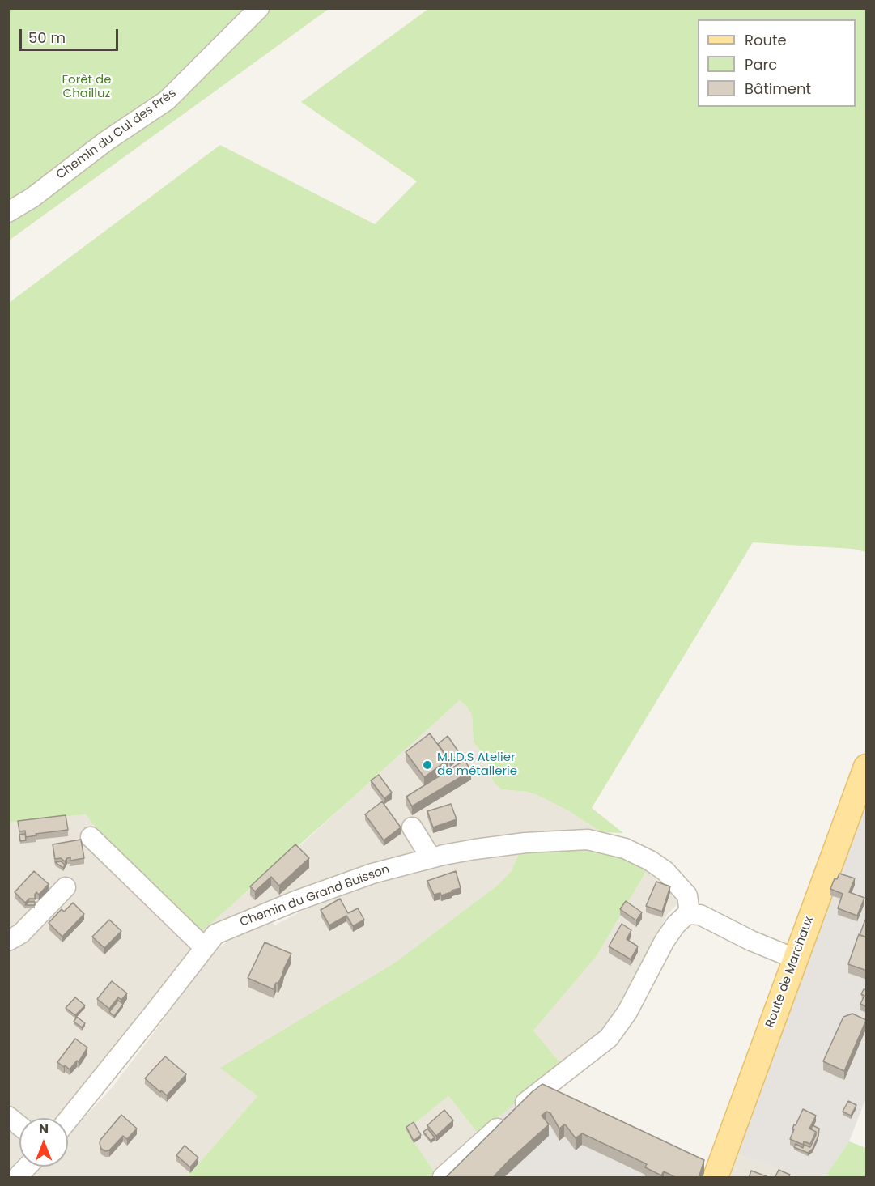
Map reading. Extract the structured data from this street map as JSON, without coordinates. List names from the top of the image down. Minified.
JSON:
{"streets":{"main road":["Route de Marchaux"],"street":["Chemin du Cul des Prés","Chemin du Grand Buisson"]},"parks":["Forêt de Chailluz"],"places":["M.I.D.S Atelier de métallerie"],"legend":["Route","Parc","Bâtiment"],"scale_bar":"50 m","north":"top"}
